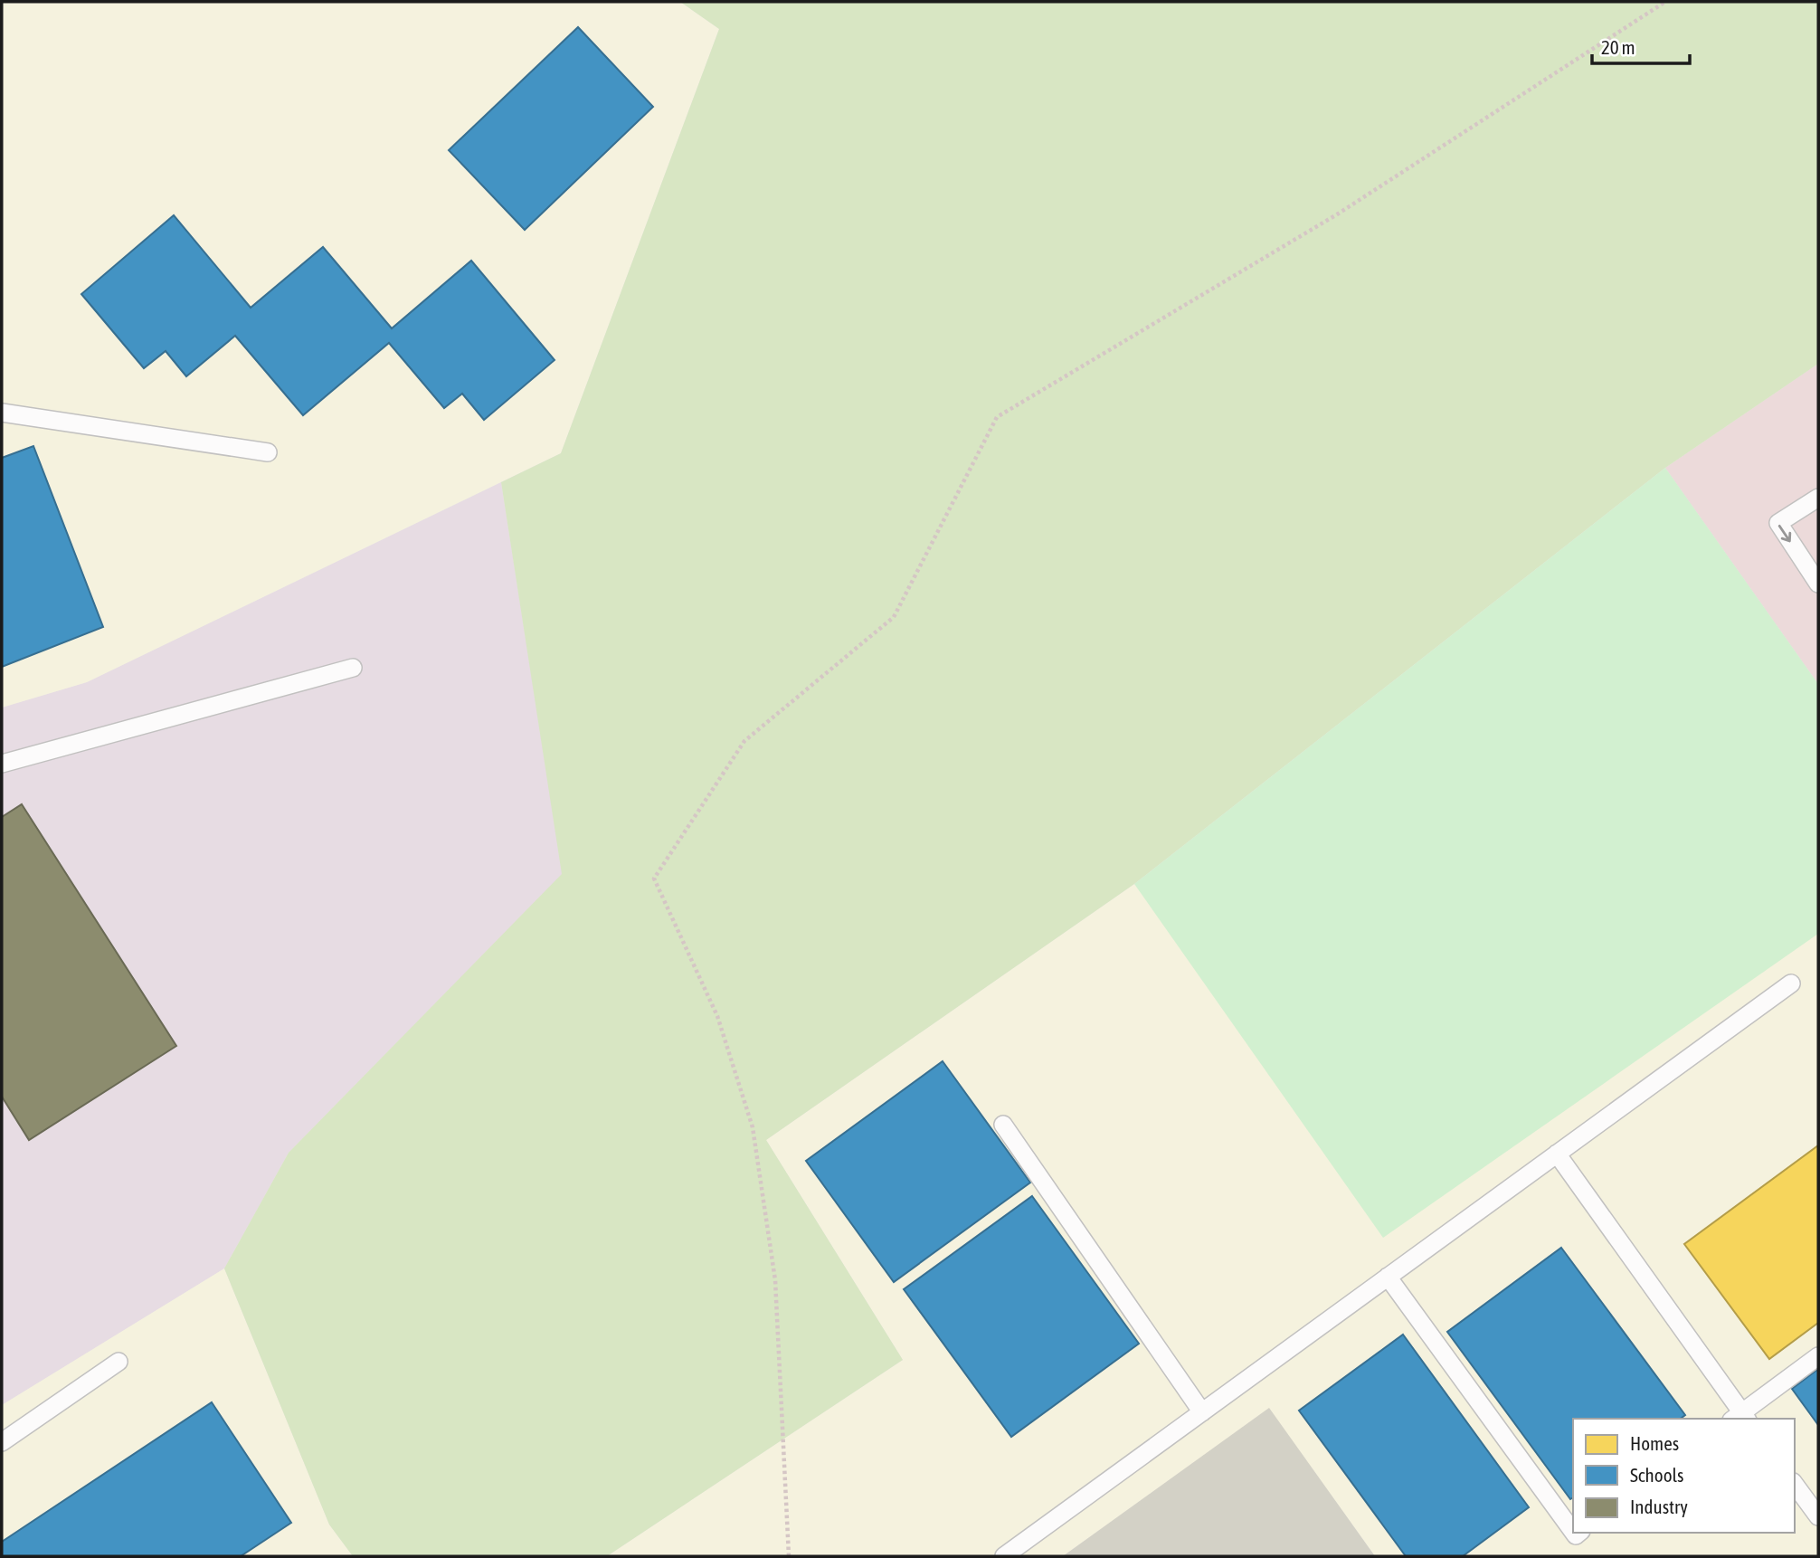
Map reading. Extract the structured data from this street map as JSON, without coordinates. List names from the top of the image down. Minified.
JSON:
{"legend":["Homes","Schools","Industry"],"scale_bar":"20 m"}
